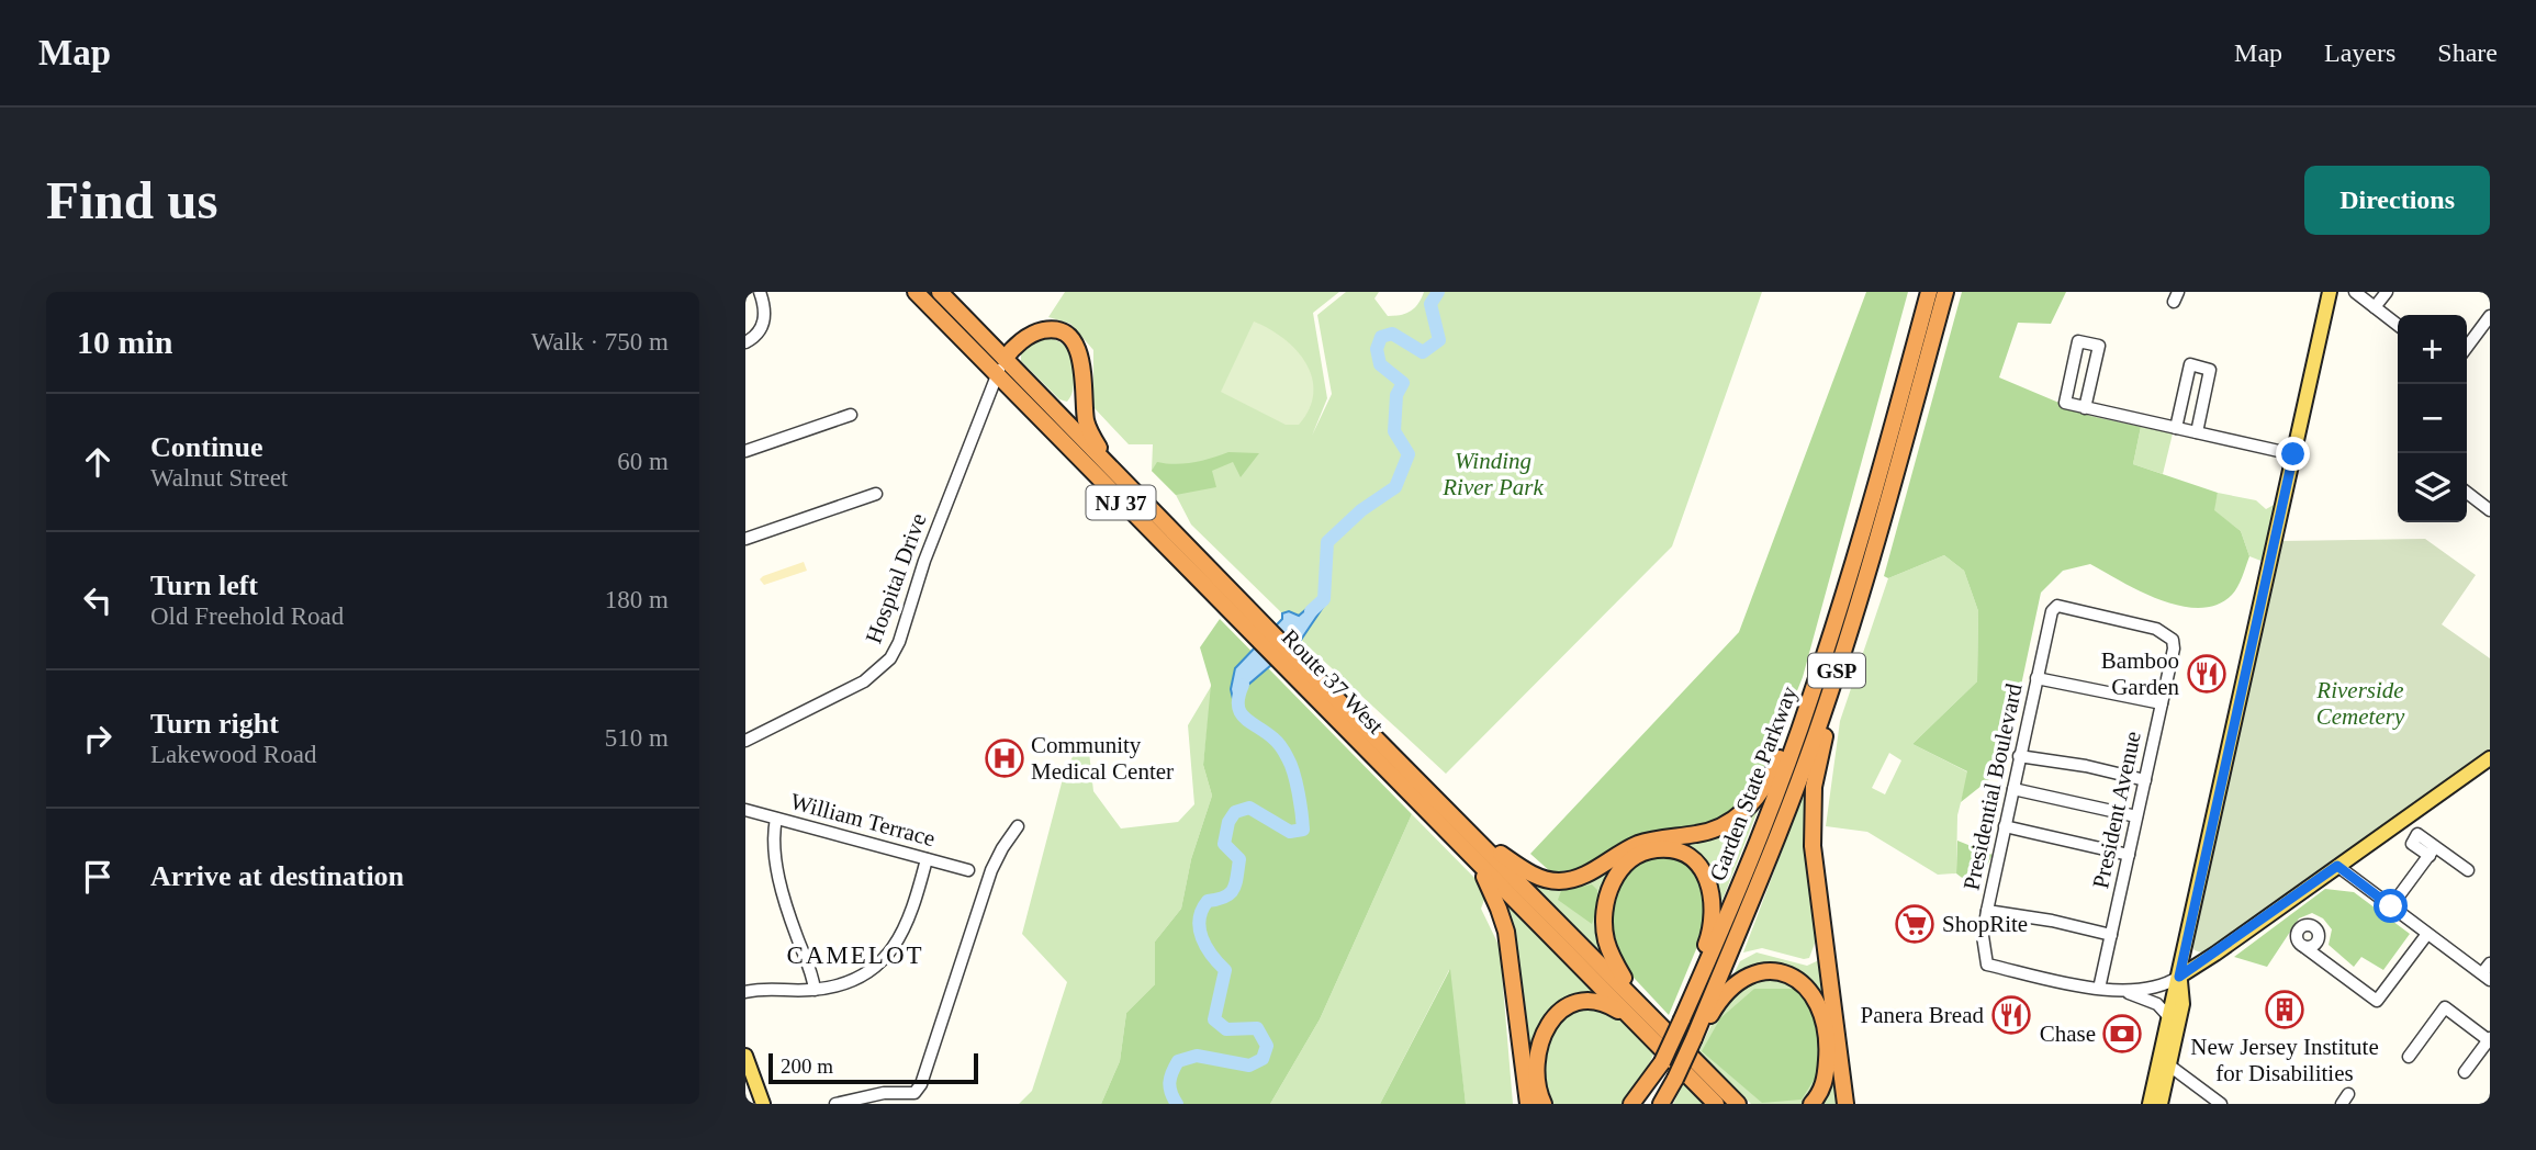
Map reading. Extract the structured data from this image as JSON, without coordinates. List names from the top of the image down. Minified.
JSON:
{"streets":{"highway":["NJ 37","GSP","Route 37 West","Garden State Parkway"],"street":["Hospital Drive","Presidential Boulevard","President Avenue","William Terrace"]},"crossings":[["Hospital Drive","Route 37 West"],["Presidential Boulevard","President Avenue"]],"districts":["CAMELOT"],"parks":["Winding River Park","Riverside Cemetery"],"places":{"restaurant":["Bamboo Garden","Panera Bread"],"hospital":["Community Medical Center"],"supermarket":["ShopRite"],"building":["New Jersey Institute for Disabilities"],"bank":["Chase"]},"scale_bar":"200 m","page":{"header":"Map","nav":["Map","Layers","Share"],"buttons":"Directions","title":"Find us","heading":["10 min","Walk · 750 m"],"map_buttons":["+","−"],"list":[["Continue","Walnut Street","60 m"],["Turn left","Old Freehold Road","180 m"],["Turn right","Lakewood Road","510 m"],"Arrive at destination"],"scale":"200 m"}}
